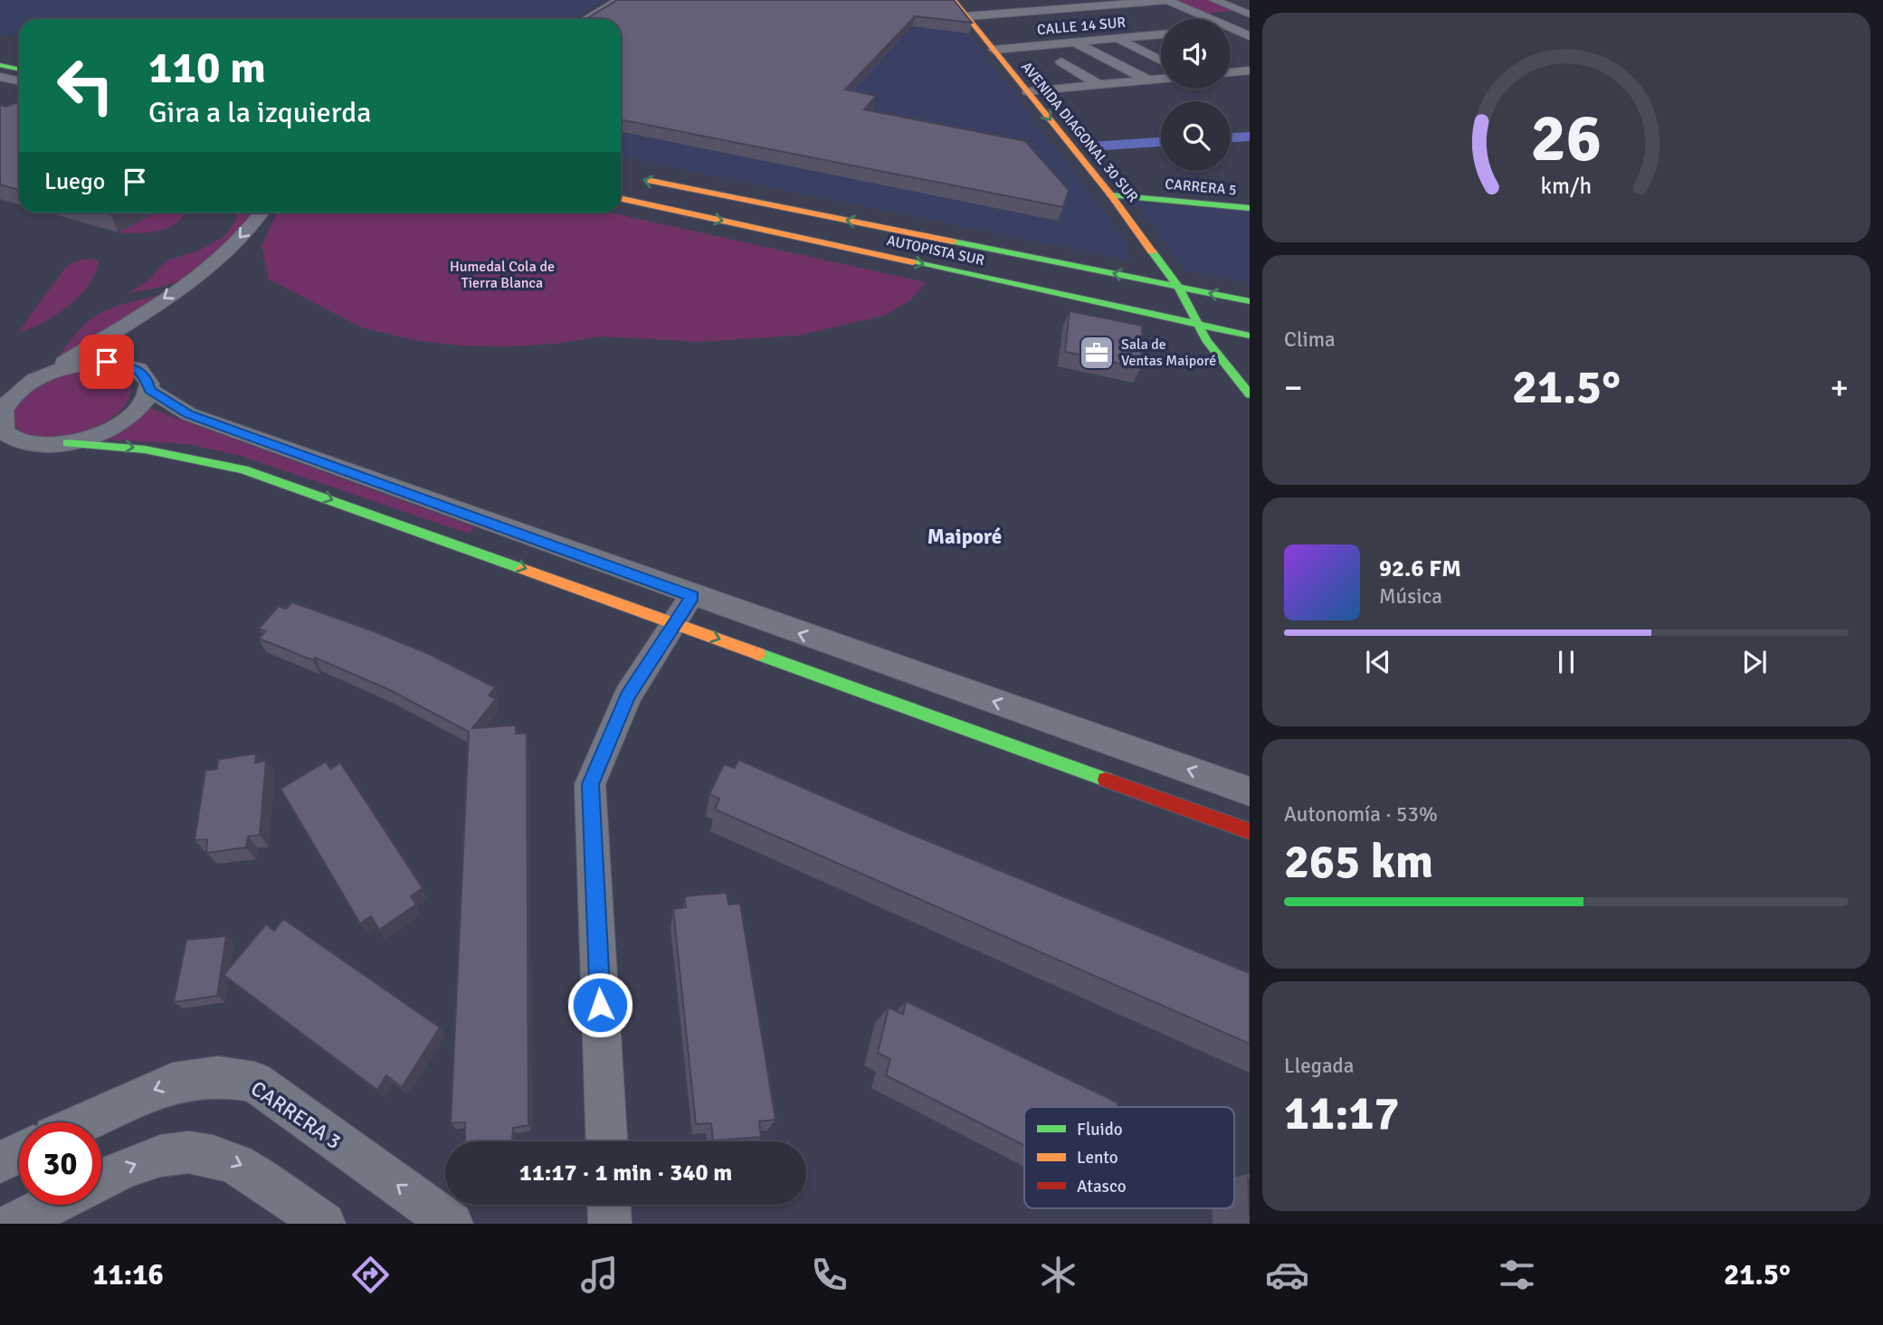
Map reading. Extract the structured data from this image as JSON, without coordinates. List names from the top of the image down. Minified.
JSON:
{"streets":{"main road":["AVENIDA DIAGONAL 30 SUR","CARRERA 5","AUTOPISTA SUR"],"street":["CALLE 14 SUR","CARRERA 3"]},"crossings":[["CALLE 14 SUR","AVENIDA DIAGONAL 30 SUR"],["AVENIDA DIAGONAL 30 SUR","CARRERA 5"],["AVENIDA DIAGONAL 30 SUR","AUTOPISTA SUR"]],"districts":["Maiporé"],"parks":["Humedal Cola de Tierra Blanca"],"places":{"office":["Sala de Ventas Maiporé"]},"legend":["Fluido","Lento","Atasco"],"page":{"turn":["110 m","Gira a la izquierda"],"then":"Luego","tile":["Clima",["Autonomía · 53%","265 km"],["Llegada","11:17"]],"heat":["−","21.5°","+"],"song":["92.6 FM","Música"],"limit":"30","trip":"11:17 · 1 min · 340 m","tabs":["11:16","21.5°"],"gauge":["26","km/h"]}}
